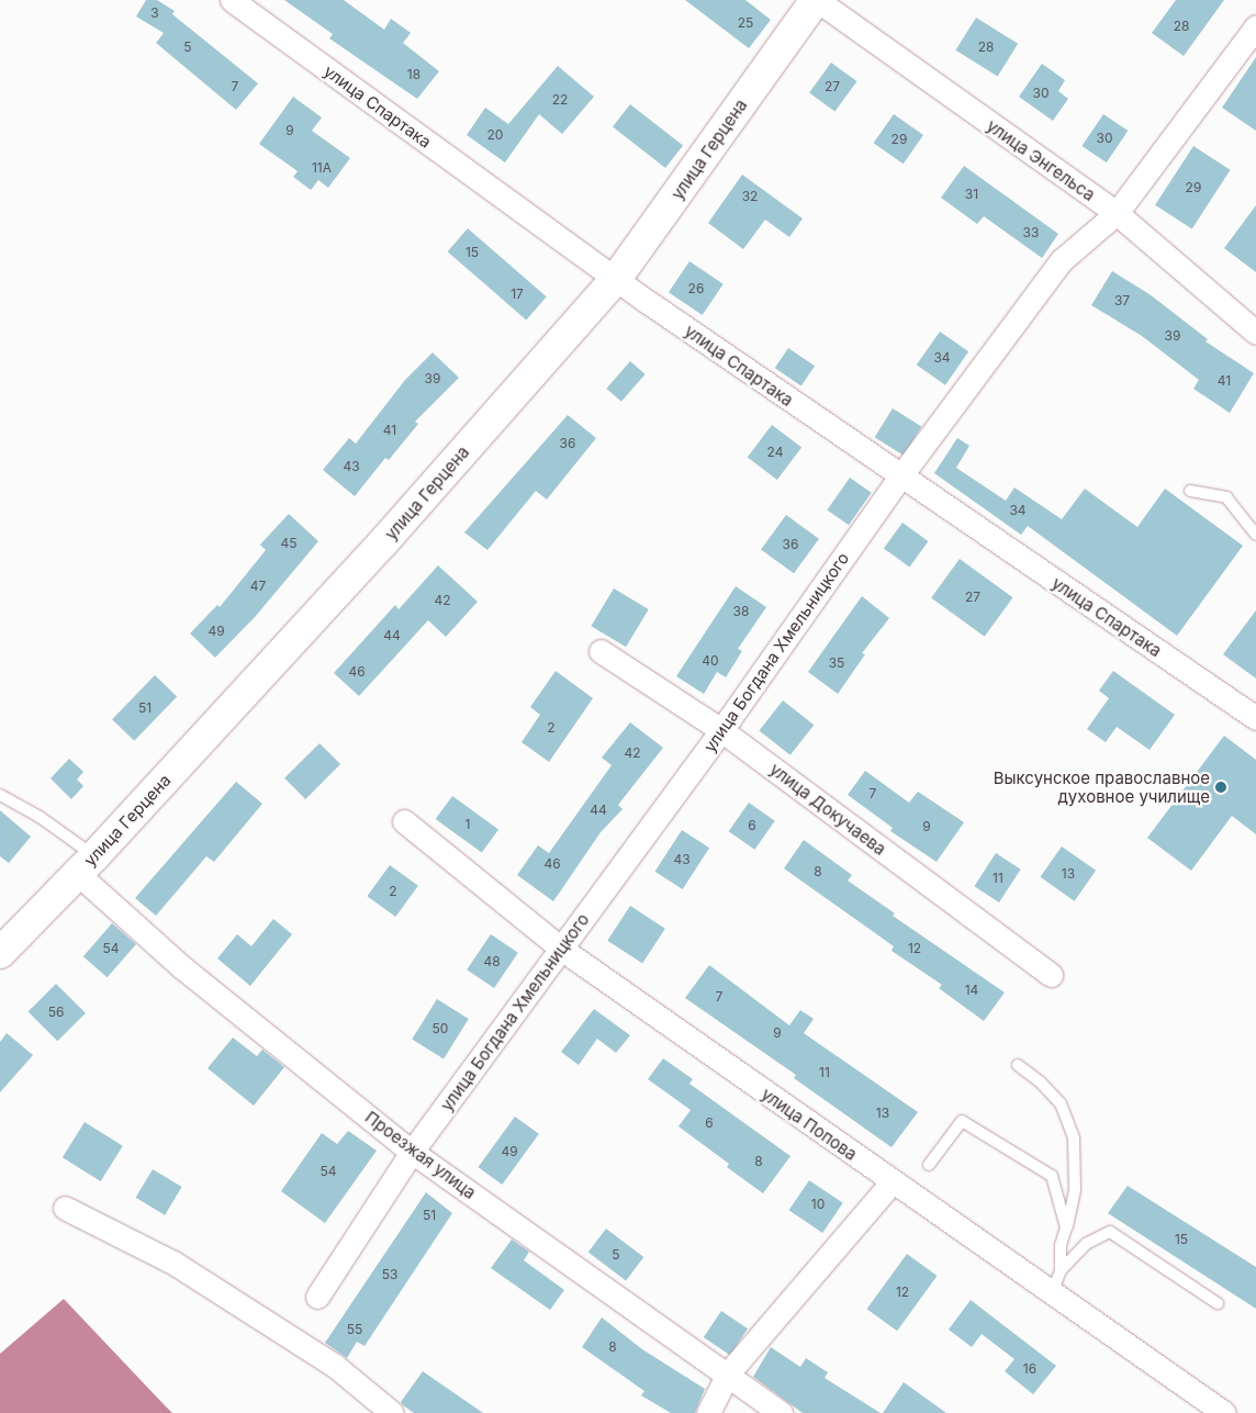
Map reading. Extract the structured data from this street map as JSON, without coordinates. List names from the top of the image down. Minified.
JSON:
{"streets":{"street":["улица Спартака","улица Герцена","улица Энгельса","улица Богдана Хмельницкого","улица Докучаева","улица Попова","Проезжая улица"]},"crossings":[["улица Спартака","улица Герцена"],["улица Спартака","улица Богдана Хмельницкого"],["улица Герцена","улица Энгельса"],["улица Герцена","Проезжая улица"],["улица Энгельса","улица Богдана Хмельницкого"],["улица Богдана Хмельницкого","улица Докучаева"],["улица Богдана Хмельницкого","улица Попова"],["улица Богдана Хмельницкого","Проезжая улица"]],"places":["Выксунское православное духовное училище"],"house_numbers":["3","25","28","5","28","18","7","27","30","22","9","20","30","29","11А","29","31","32","33","15","26","17","37","39","34","39","41","41","36","24","43","34","45","36","47","27","42","38","49","44","40","35","46","51","2","42","7","44","1","6","9","43","46","8","13","11","2","54","12","48","14","7","56","50","9","11","13","6","49","8","54","10","51","15","5","53","12","55","8","16"]}
